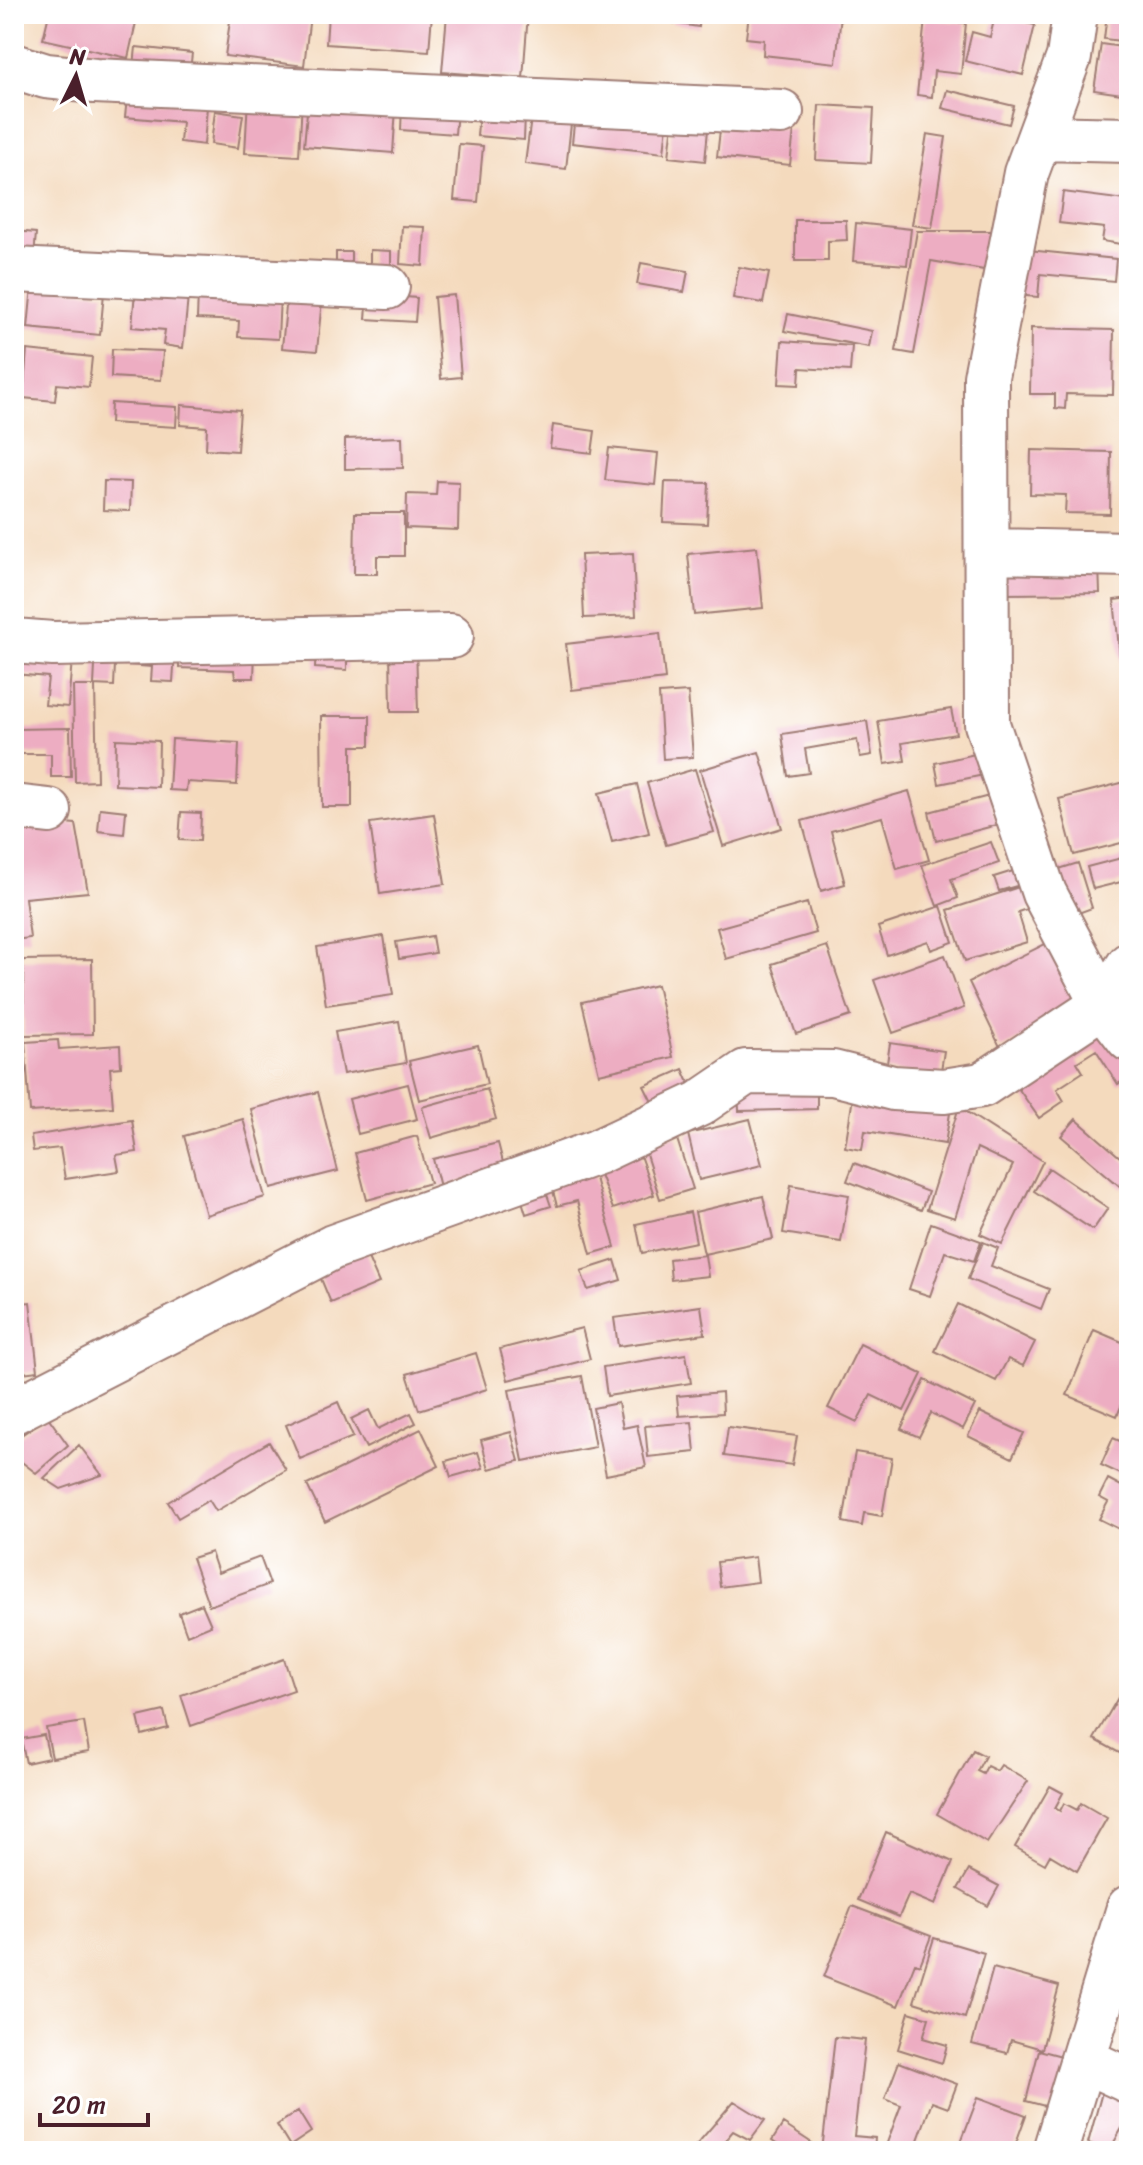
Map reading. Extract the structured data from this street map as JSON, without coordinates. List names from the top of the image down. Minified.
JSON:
{"scale_bar":"20 m","north":"top"}
